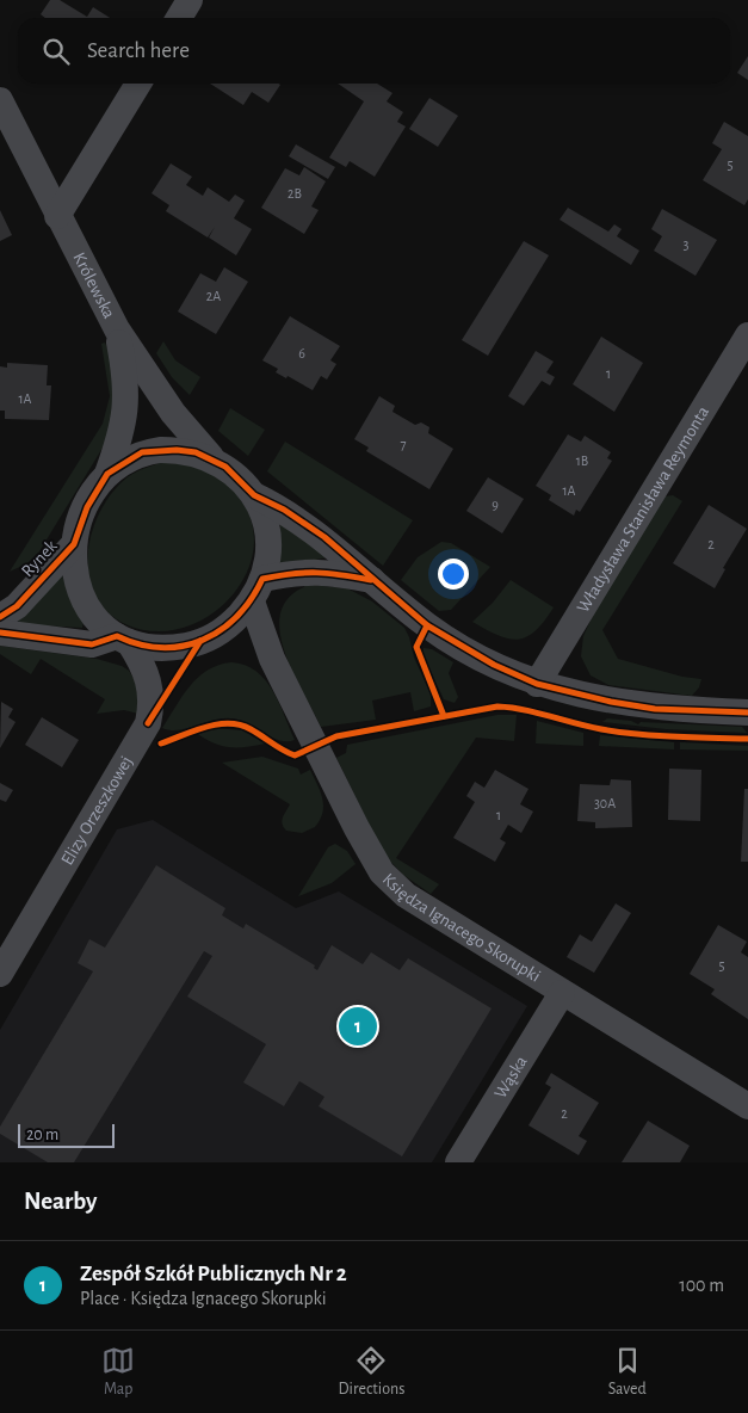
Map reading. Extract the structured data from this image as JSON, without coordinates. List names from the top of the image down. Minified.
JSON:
{"streets":{"street":["Królewska","Władysława Stanisława Reymonta","Rynek","Elizy Orzeszkowej","Księdza Ignacego Skorupki","Wąska"]},"crossings":[["Królewska","Rynek"],["Królewska","Elizy Orzeszkowej"],["Królewska","Księdza Ignacego Skorupki"],["Rynek","Elizy Orzeszkowej"],["Rynek","Księdza Ignacego Skorupki"],["Elizy Orzeszkowej","Księdza Ignacego Skorupki"],["Księdza Ignacego Skorupki","Wąska"]],"house_numbers":["5","2B","3","2A","6","1","1A","7","1B","1A","9","2","30A","1","5","2"],"scale_bar":"20 m","page":{"search":"Search here","pins":"1","scale":"20 m","heading":"Nearby","list":[{"mark":"1","name":"Zespół Szkół Publicznych Nr 2","note":"Place · Księdza Ignacego Skorupki","value":"100 m"}],"nav":["Map","Directions","Saved"]}}
